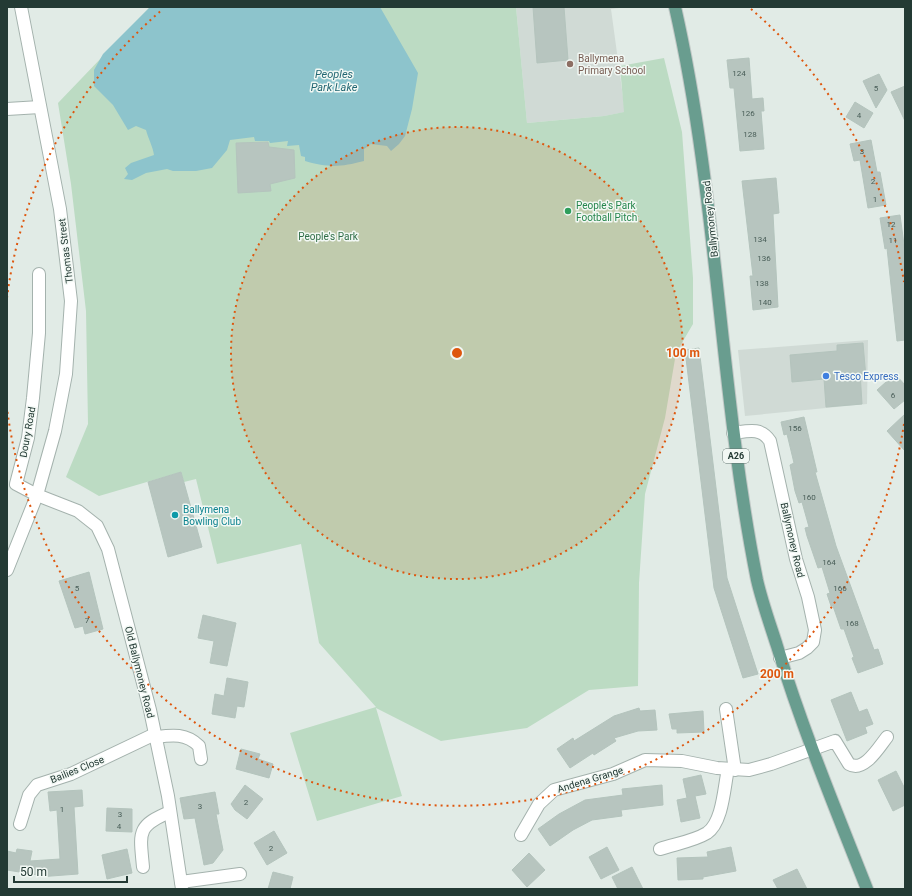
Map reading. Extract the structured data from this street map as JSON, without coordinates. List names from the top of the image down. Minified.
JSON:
{"streets":{"main road":["Ballymoney Road","A26"],"street":["Thomas Street","Doury Road","Old Ballymoney Road","Bailies Close","Andena Grange"]},"crossings":[["Ballymoney Road","Andena Grange"],["Thomas Street","Doury Road"],["Thomas Street","Old Ballymoney Road"],["Doury Road","Old Ballymoney Road"],["Old Ballymoney Road","Bailies Close"]],"water":["Peoples Park Lake"],"parks":["People's Park"],"places":["Ballymena Primary School","People's Park Football Pitch","Tesco Express","Ballymena Bowling Club"],"house_numbers":["124","5","126","4","128","3","2","1","12","134","11","136","138","140","6","156","160","164","5","166","7","168","2","3","1","3","4","2"],"scale_bar":"50 m","rings":["100 m","200 m"]}
